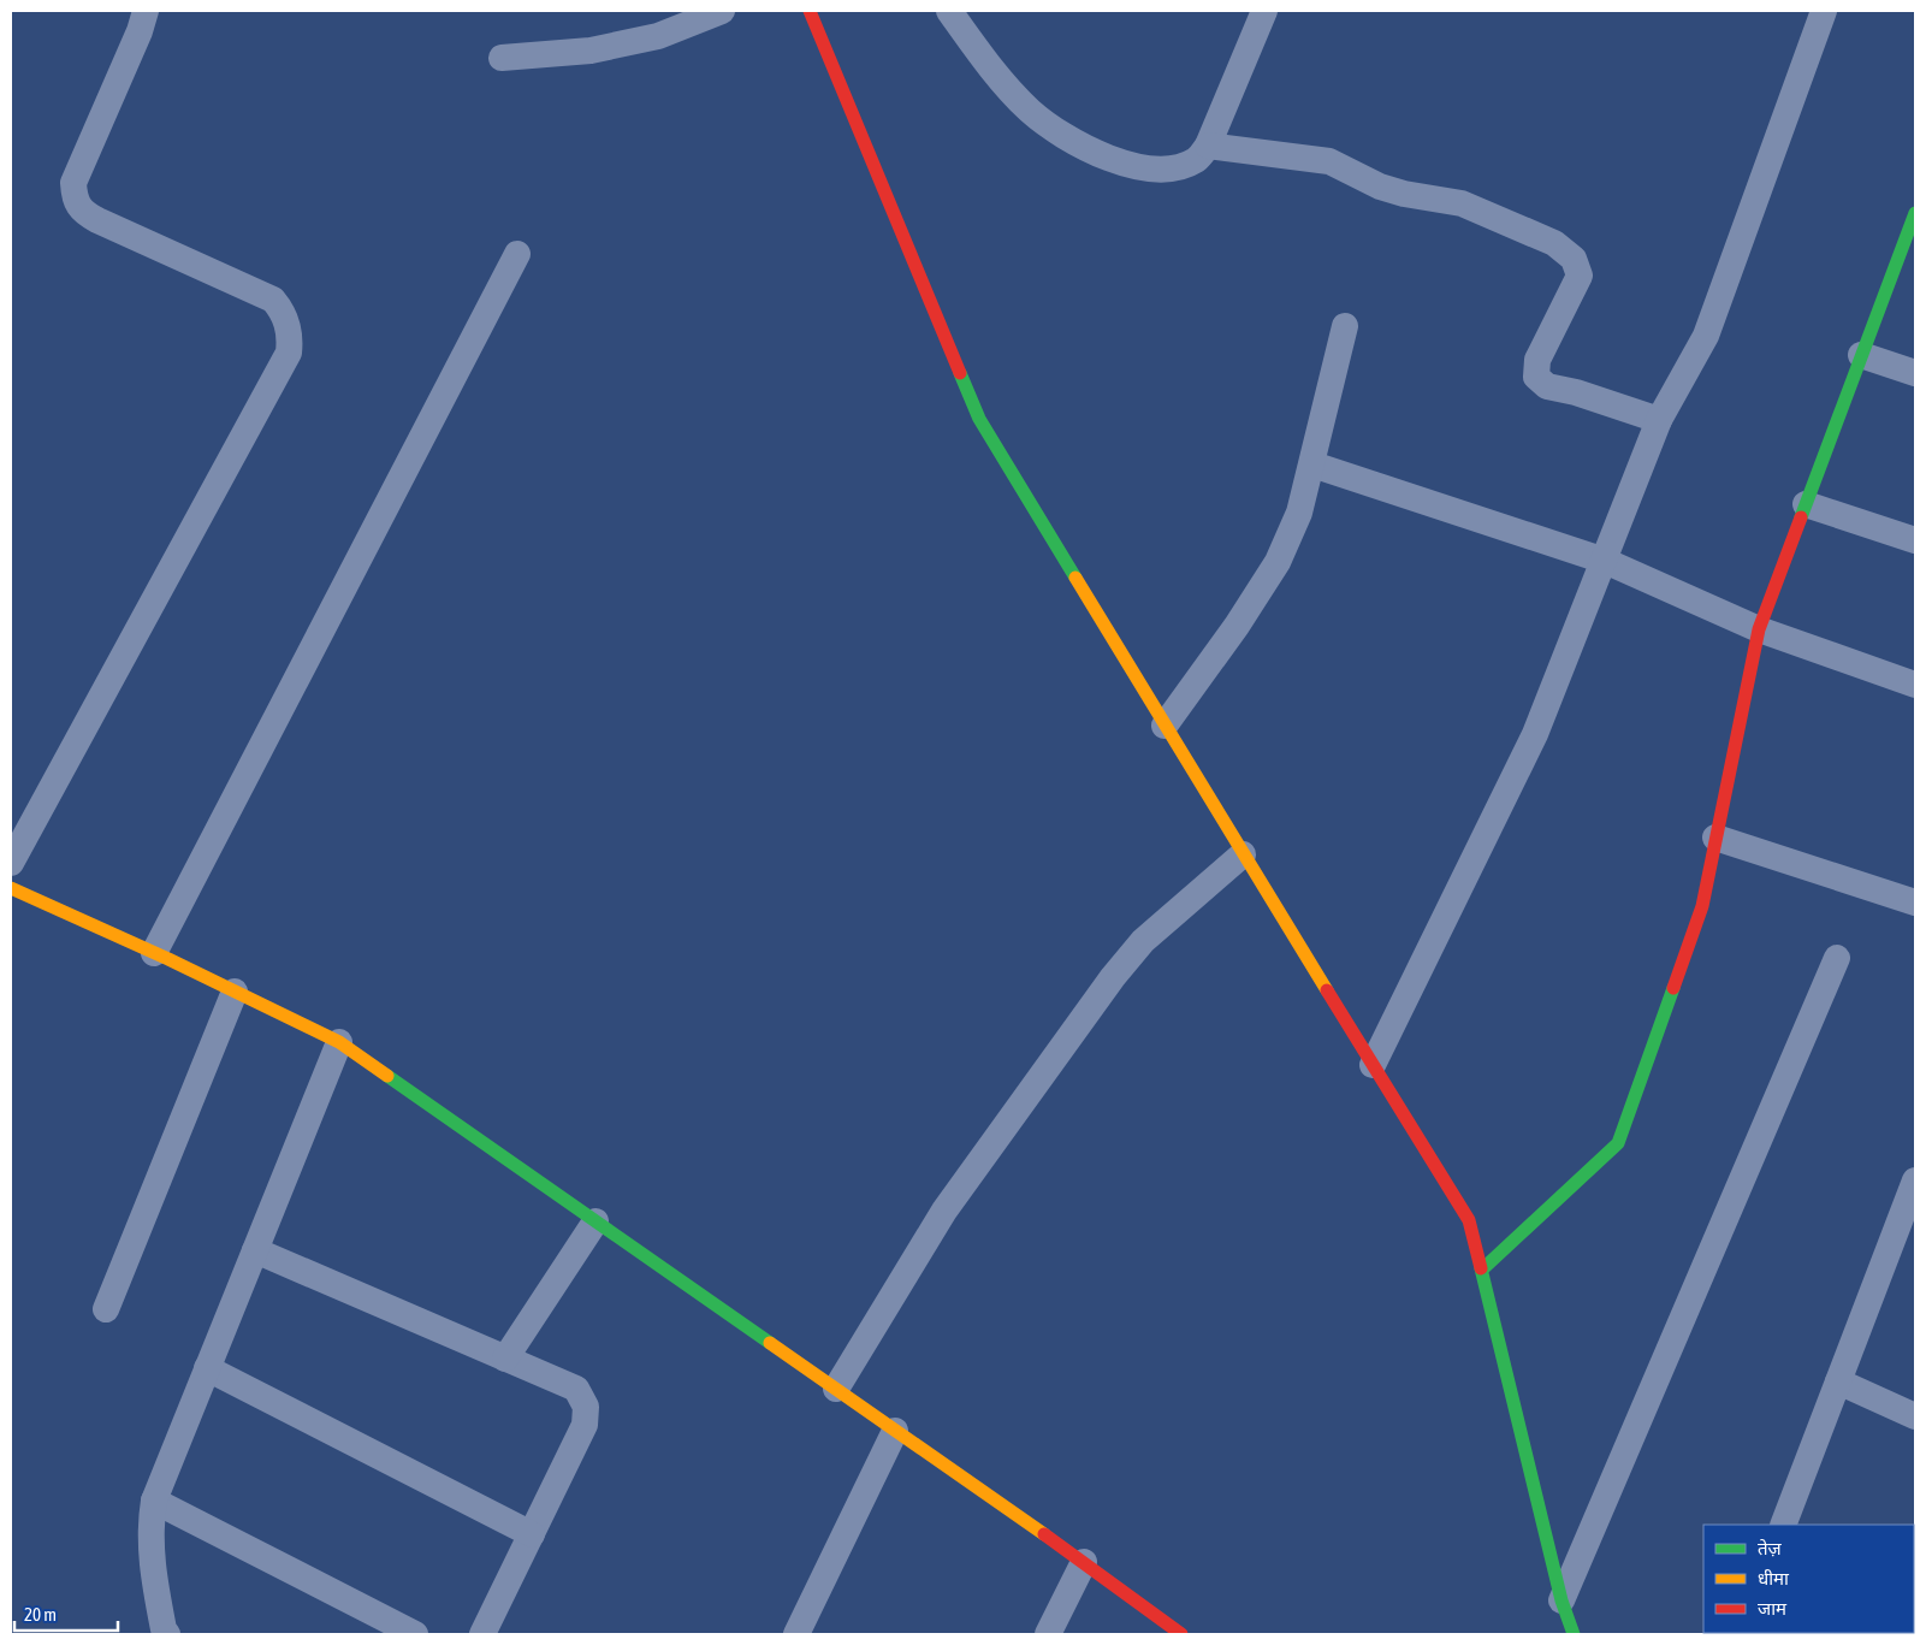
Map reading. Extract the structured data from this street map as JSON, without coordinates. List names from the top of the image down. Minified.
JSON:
{"legend":["तेज़","धीमा","जाम"],"scale_bar":"20 m"}
